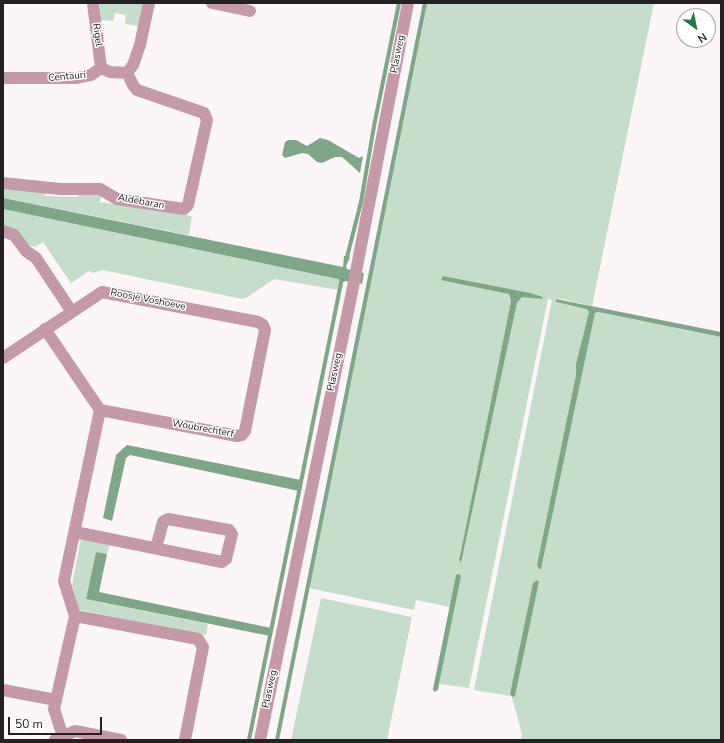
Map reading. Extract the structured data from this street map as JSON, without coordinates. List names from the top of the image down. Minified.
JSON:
{"streets":{"street":["Rigel","Plasweg","Centauri","Aldebaran","Roosje Voshoeve","Woubrechterf"]},"crossings":[["Rigel","Centauri"],["Roosje Voshoeve","Woubrechterf"]],"scale_bar":"50 m","north":"bottom right"}
